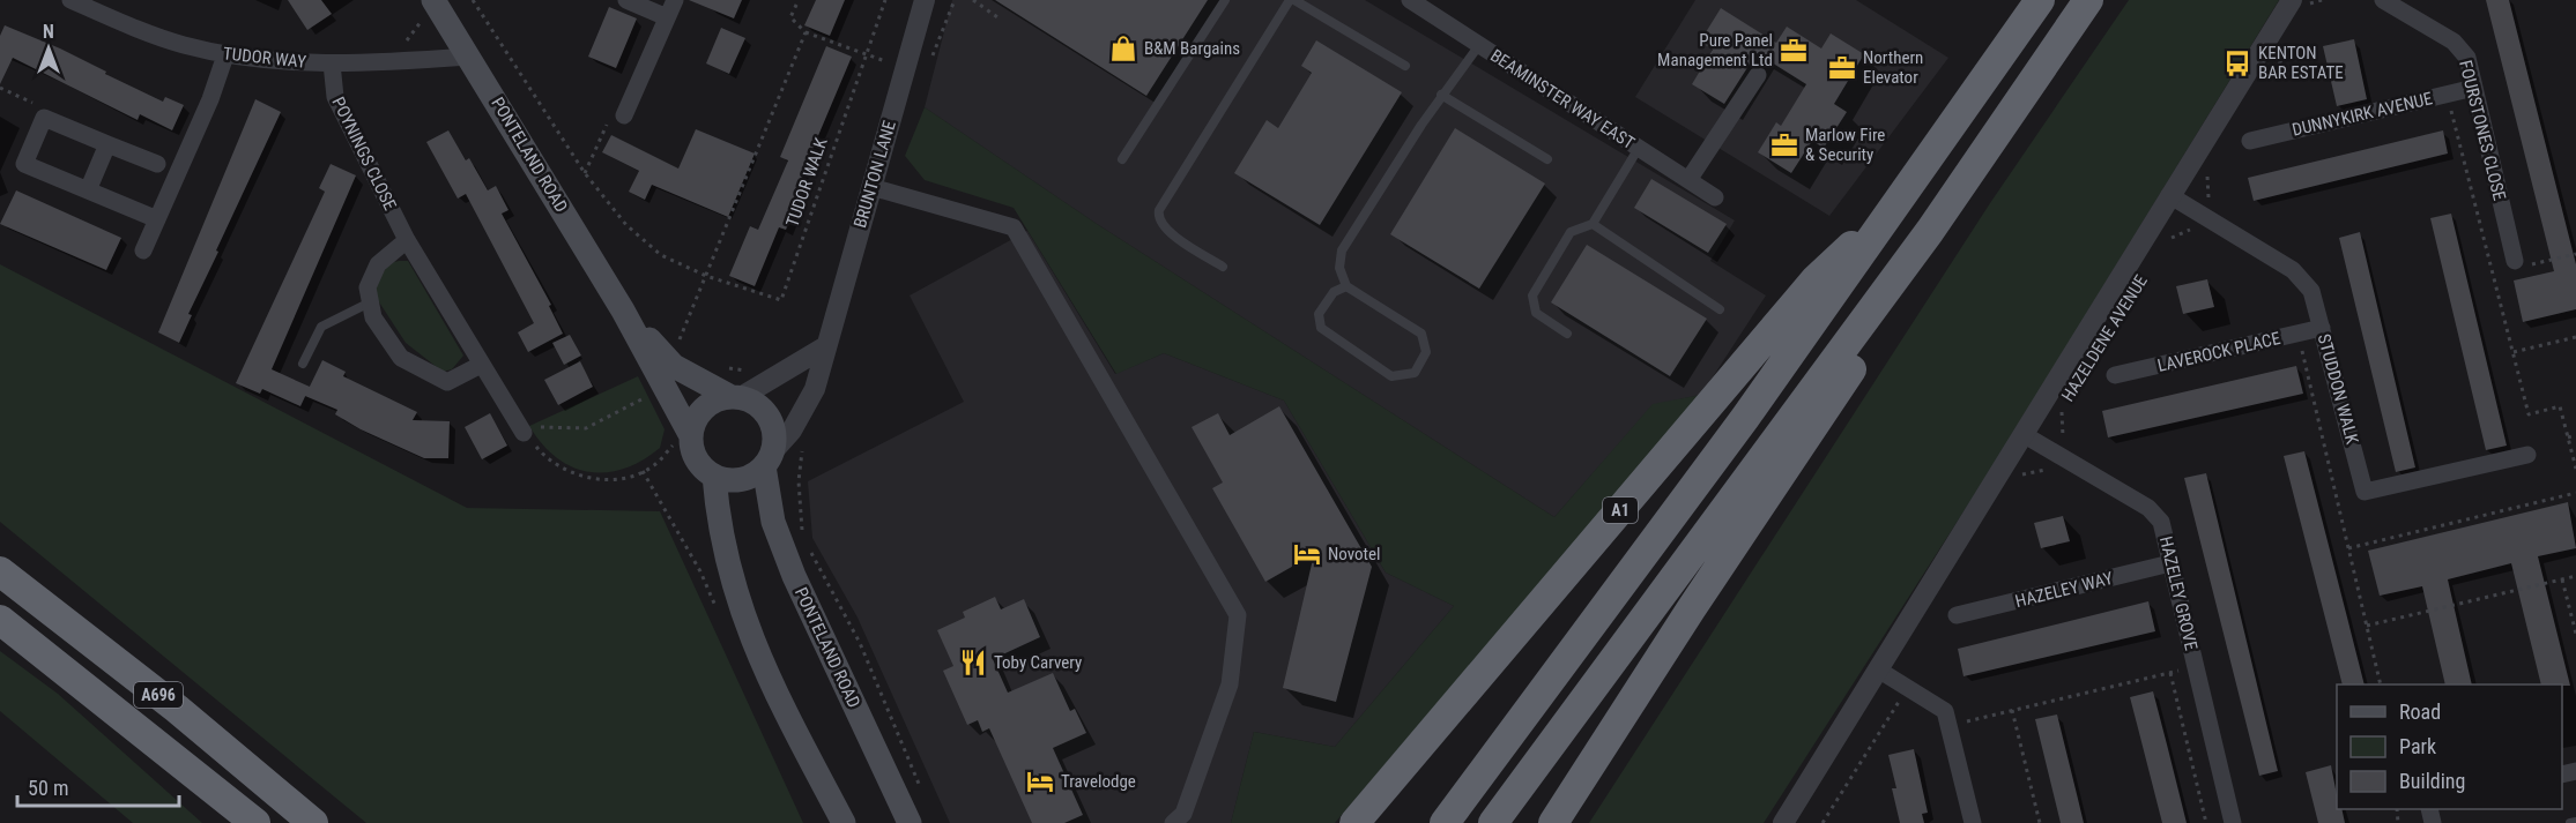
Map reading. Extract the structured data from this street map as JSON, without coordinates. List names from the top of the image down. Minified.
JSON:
{"streets":{"highway":["A1","A696"],"main road":["PONTELAND ROAD"],"street":["TUDOR WAY","BEAMINSTER WAY EAST","DUNNYKIRK AVENUE","FOURSTONES CLOSE","POYNINGS CLOSE","BRUNTON LANE","HAZELDENE AVENUE","LAVEROCK PLACE","STUDDON WALK","HAZELEY WAY","HAZELEY GROVE"],"path":["TUDOR WALK"]},"crossings":[["TUDOR WAY","POYNINGS CLOSE"],["TUDOR WAY","PONTELAND ROAD"],["DUNNYKIRK AVENUE","FOURSTONES CLOSE"],["PONTELAND ROAD","BRUNTON LANE"],["HAZELDENE AVENUE","STUDDON WALK"],["HAZELDENE AVENUE","HAZELEY GROVE"],["LAVEROCK PLACE","STUDDON WALK"],["HAZELEY WAY","HAZELEY GROVE"]],"places":{"shop":["B&M Bargains"],"office":["Pure Panel Management Ltd","Northern Elevator","Marlow Fire & Security"],"bus stop":["KENTON BAR ESTATE"],"hotel":["Novotel","Travelodge"],"restaurant":["Toby Carvery"]},"legend":["Road","Park","Building"],"scale_bar":"50 m","north":"top"}
